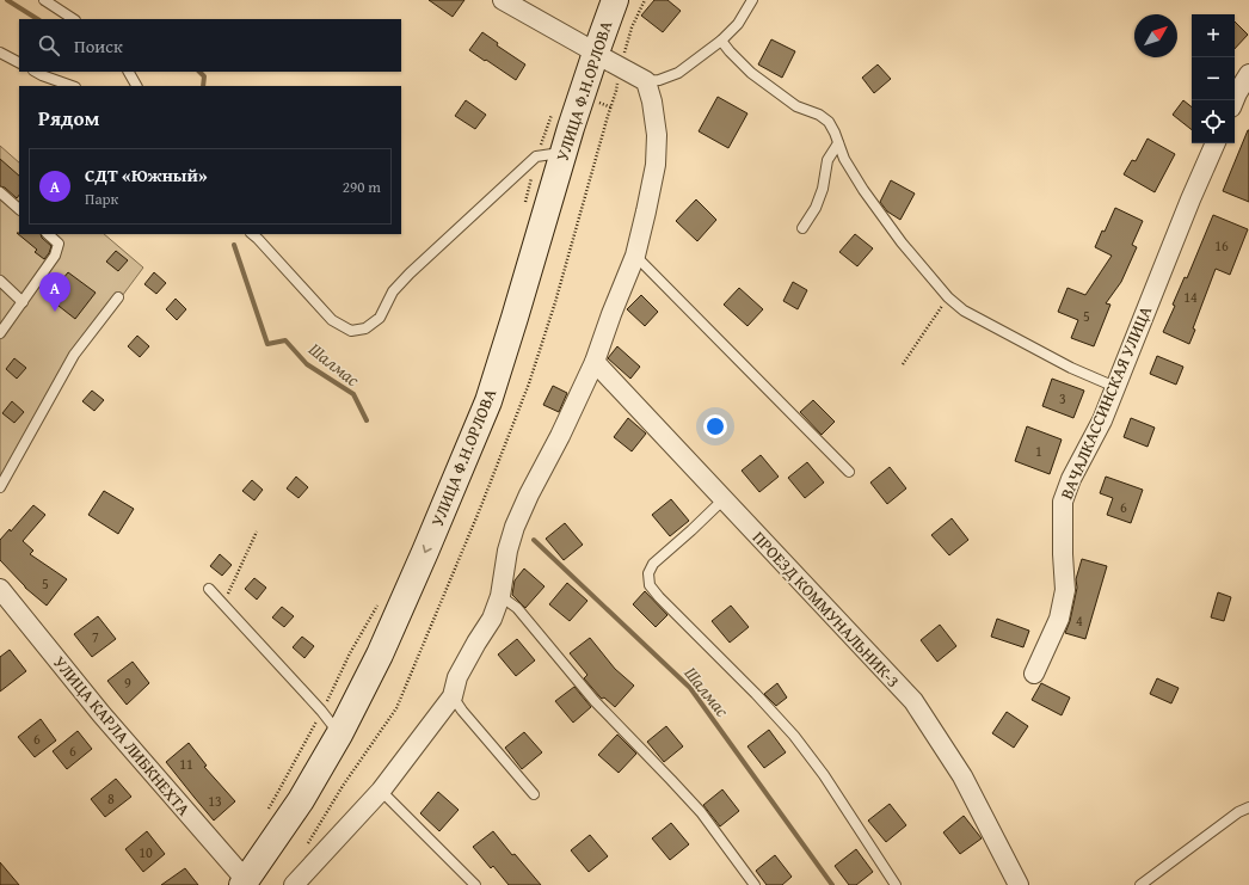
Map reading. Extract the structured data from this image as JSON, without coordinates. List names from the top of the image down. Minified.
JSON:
{"streets":{"street":["УЛИЦА Ф.Н.ОРЛОВА","ВАЧАЛКАССИНСКАЯ УЛИЦА","ПРОЕЗД КОММУНАЛЬНИК-3","УЛИЦА КАРЛА ЛИБКНЕХТА"]},"crossings":[["УЛИЦА Ф.Н.ОРЛОВА","УЛИЦА КАРЛА ЛИБКНЕХТА"]],"water":["Шалмас"],"house_numbers":["16","14","5","3","1","6","5","4","7","9","6","6","11","8","13","10"],"north":"top right","page":{"map_buttons":["+","−"],"search":"Поиск","heading":"Рядом","list":[{"mark":"A","name":"СДТ «Южный»","note":"Парк","value":"290 m"}],"pins":"A"}}
